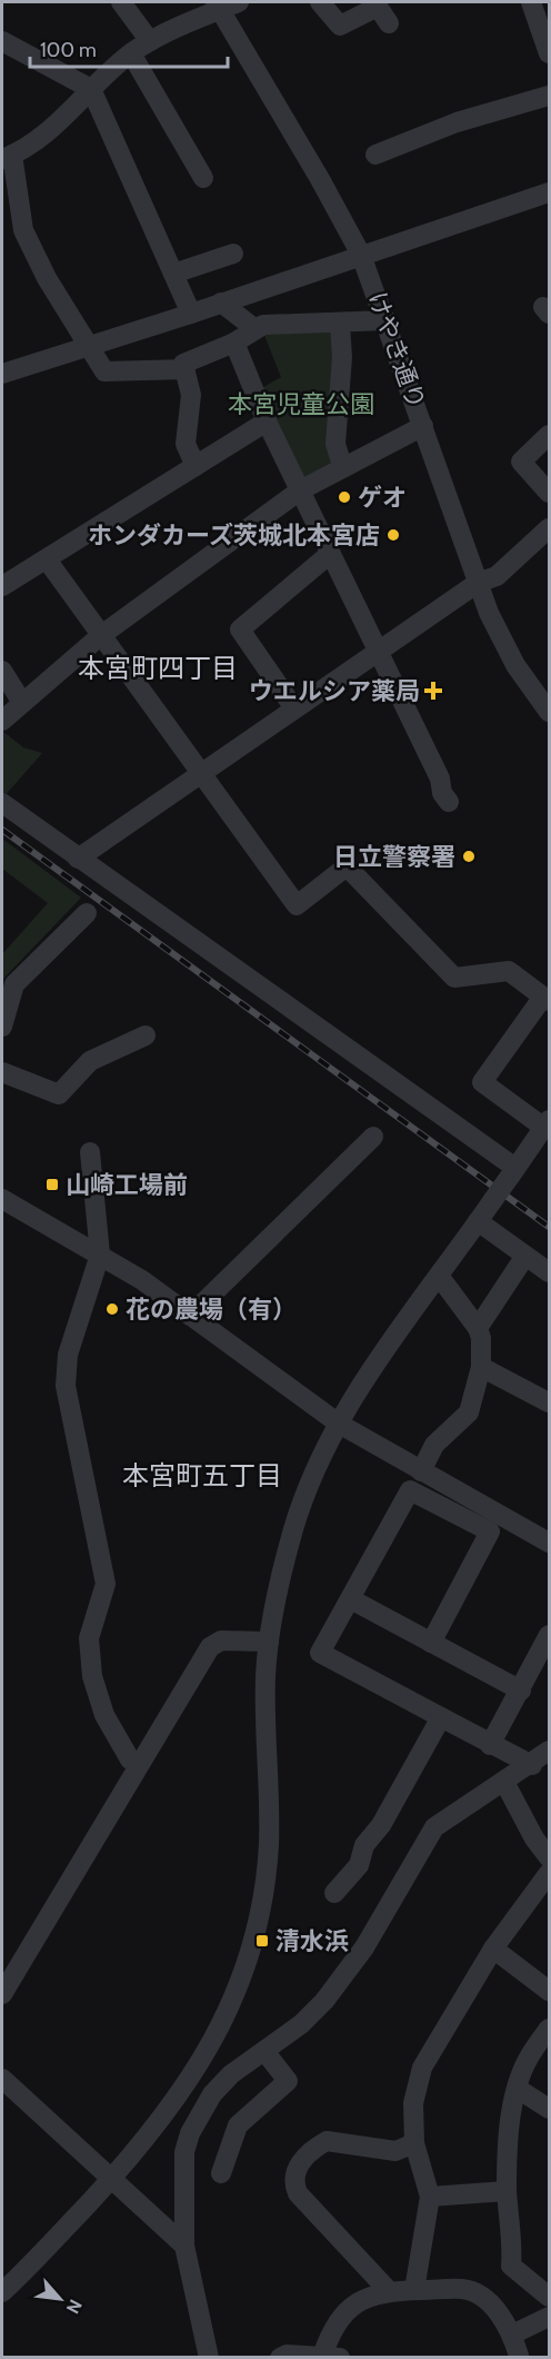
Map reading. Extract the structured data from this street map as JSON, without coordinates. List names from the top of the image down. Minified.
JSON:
{"streets":{"street":["けやき通り"]},"districts":["本宮町四丁目","本宮町五丁目"],"parks":["本宮児童公園"],"places":{"other":["ゲオ","ホンダカーズ茨城北本宮店","日立警察署","花の農場（有）"],"health":["ウエルシア薬局"],"transit":["山崎工場前","清水浜"]},"scale_bar":"100 m","north":"bottom right"}
